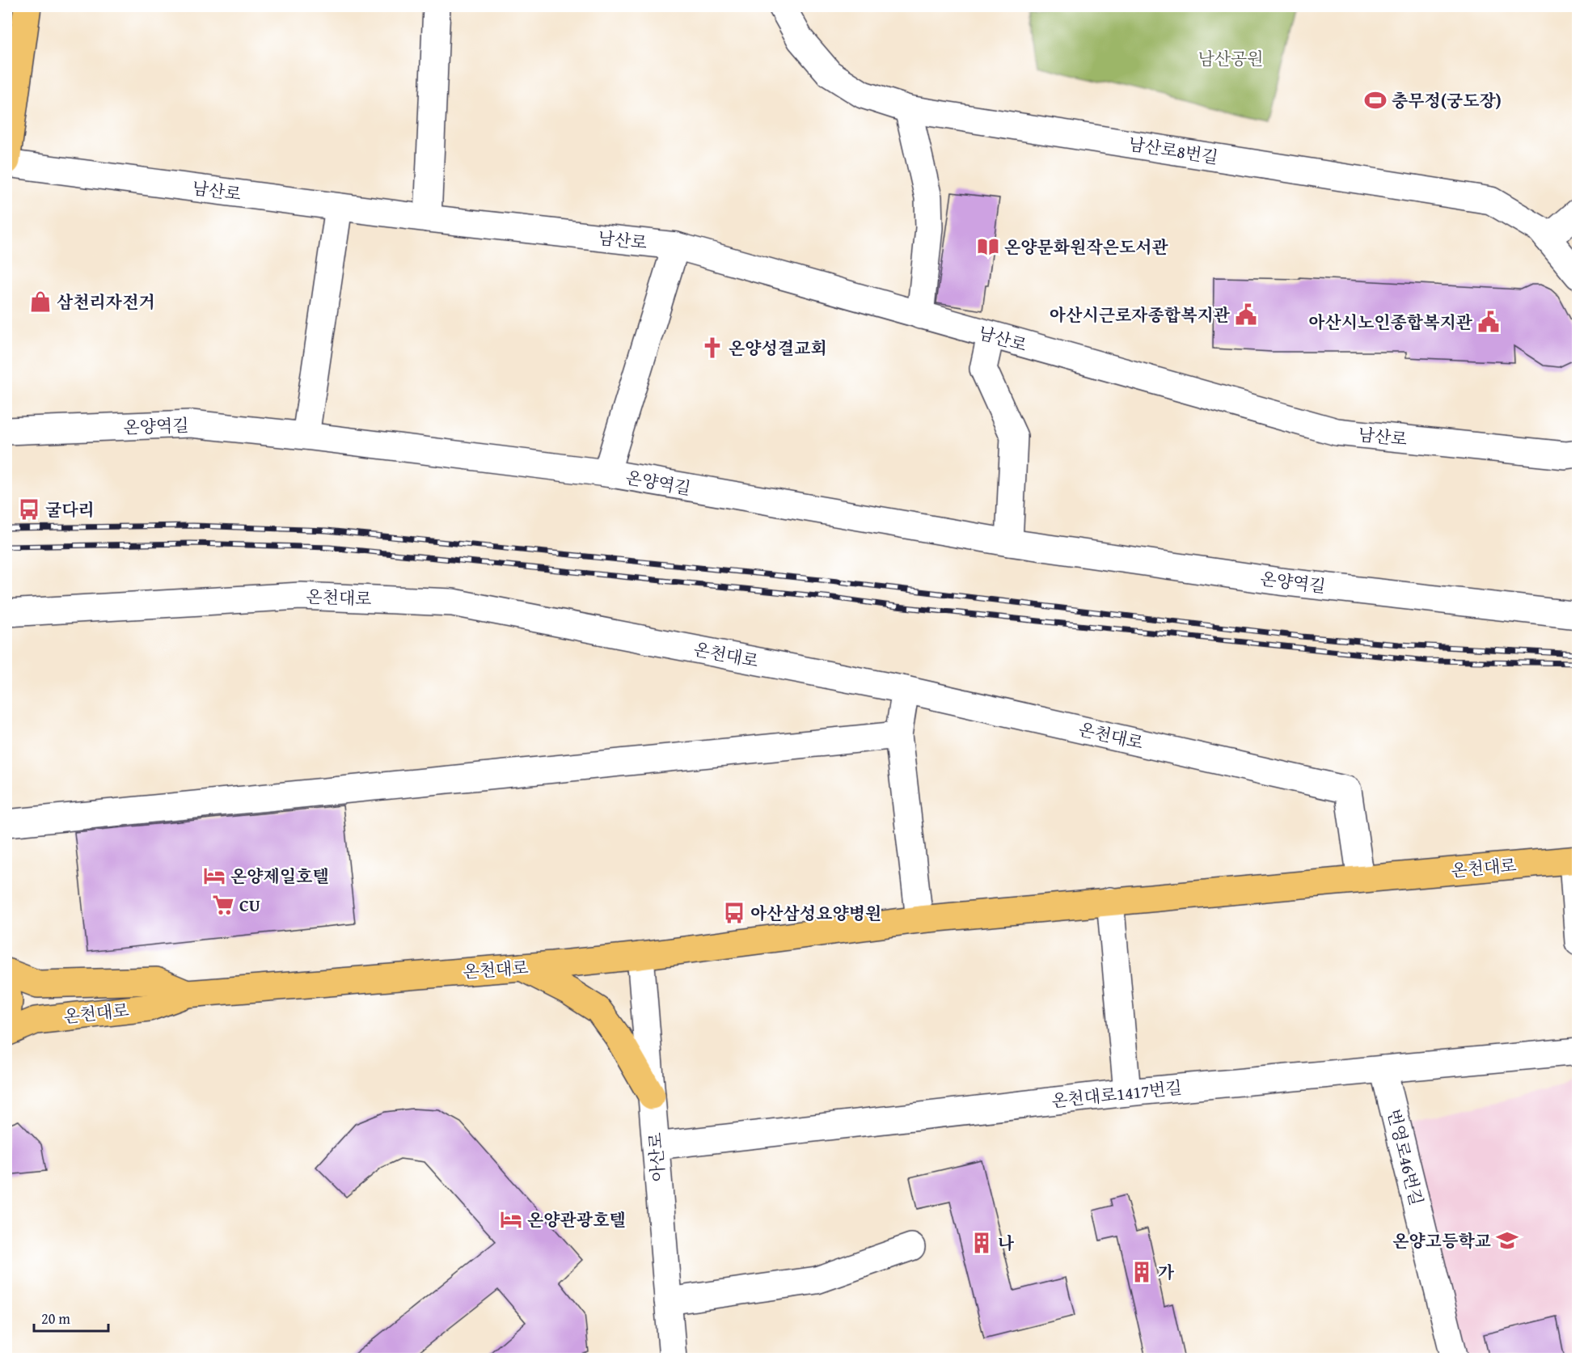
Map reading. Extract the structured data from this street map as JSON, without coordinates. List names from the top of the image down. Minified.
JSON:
{"streets":{"main road":["온천대로"],"street":["남산로8번길","남산로","온양역길","온천대로1417번길","아산로","번영로46번길"]},"crossings":[["온천대로","아산로"],["온천대로1417번길","아산로"],["온천대로1417번길","번영로46번길"]],"parks":["남산공원"],"places":{"sports":["충무정(궁도장)"],"library":["온양문화원작은도서관"],"shop":["삼천리자전거"],"public building":["아산시근로자종합복지관","아산시노인종합복지관"],"church":["온양성결교회"],"bus stop":["굴다리","아산삼성요양병원"],"hotel":["온양제일호텔","온양관광호텔"],"supermarket":["CU"],"school or university":["온양고등학교"],"building":["나","가"]},"scale_bar":"20 m"}
